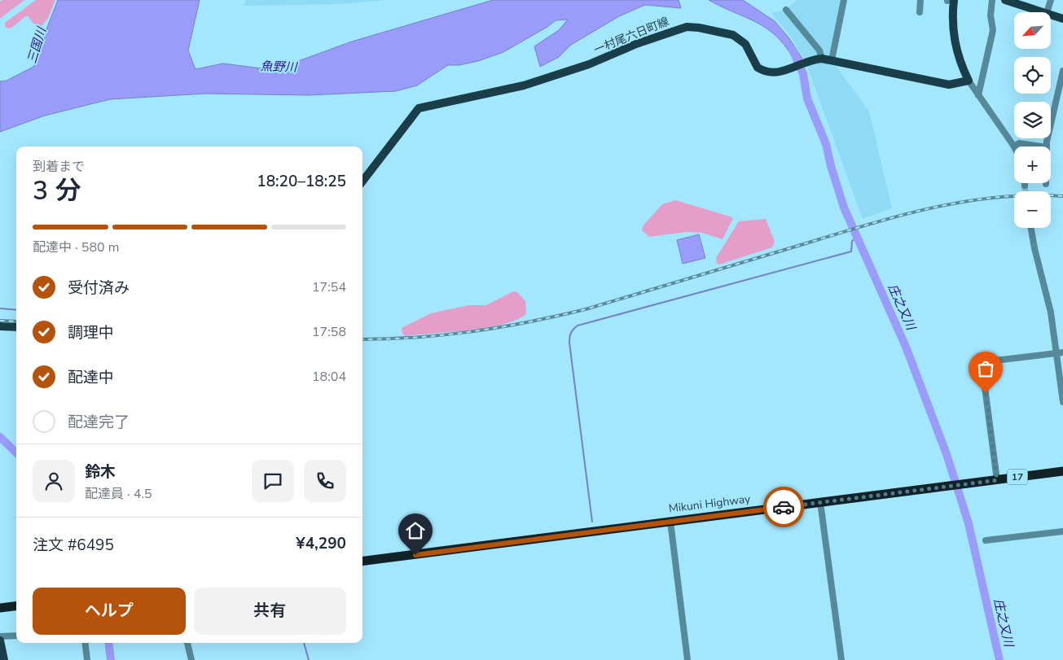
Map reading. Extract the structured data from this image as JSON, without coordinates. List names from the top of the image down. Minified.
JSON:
{"streets":{"highway":["17","Mikuni Highway"],"main road":["一村尾六日町線"]},"water":["三国川","魚野川","庄之又川"],"north":"bottom left","page":{"map_buttons":["+","−"],"heading":["3 分","到着まで","18:20–18:25"],"panel":["鈴木","配達員 · 4.5","注文 #6495","¥4,290"],"bar":"配達中 · 580 m","list":[["受付済み","17:54"],["調理中","17:58"],["配達中","18:04"],"配達完了"],"buttons":["ヘルプ","共有"]}}
